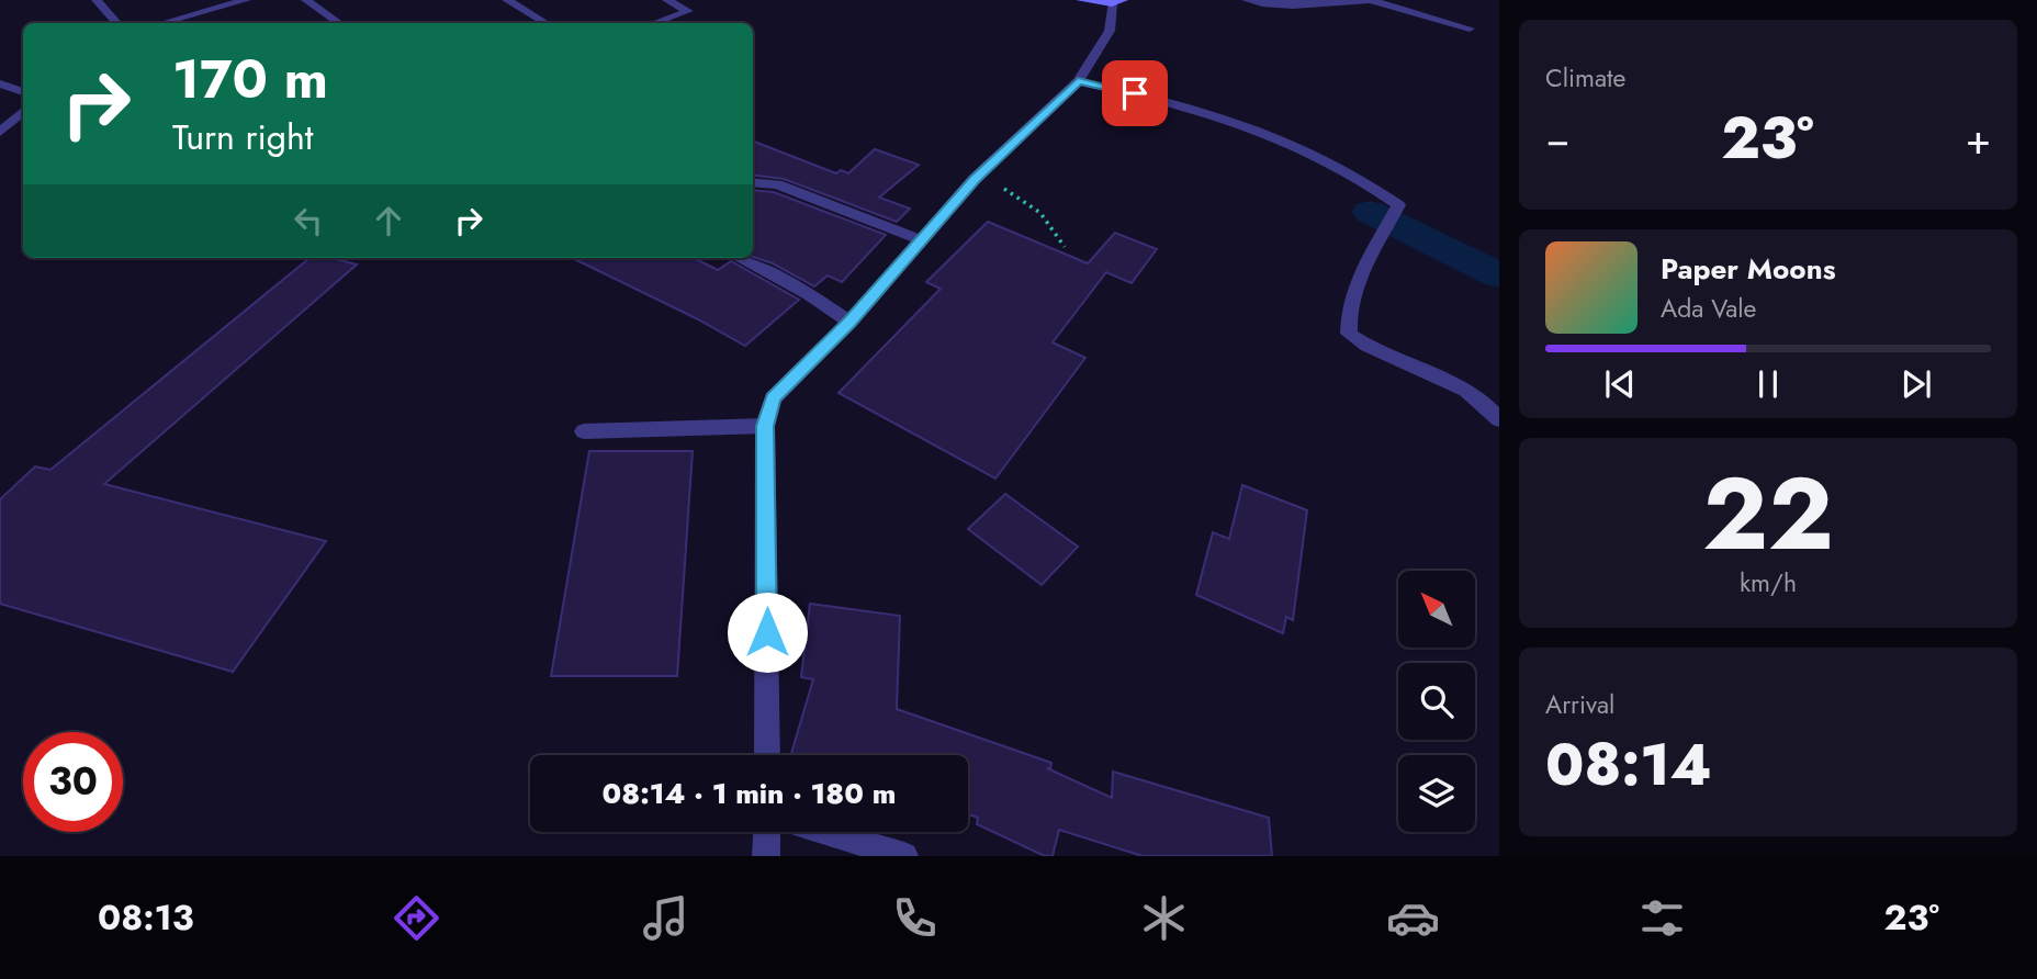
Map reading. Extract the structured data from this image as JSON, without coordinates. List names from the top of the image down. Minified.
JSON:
{"north":"top left","page":{"tile":["Climate",["22","km/h"],["Arrival","08:14"]],"turn":["170 m","Turn right"],"heat":["−","23°","+"],"song":["Paper Moons","Ada Vale"],"limit":"30","trip":"08:14 · 1 min · 180 m","tabs":["08:13","23°"]}}
